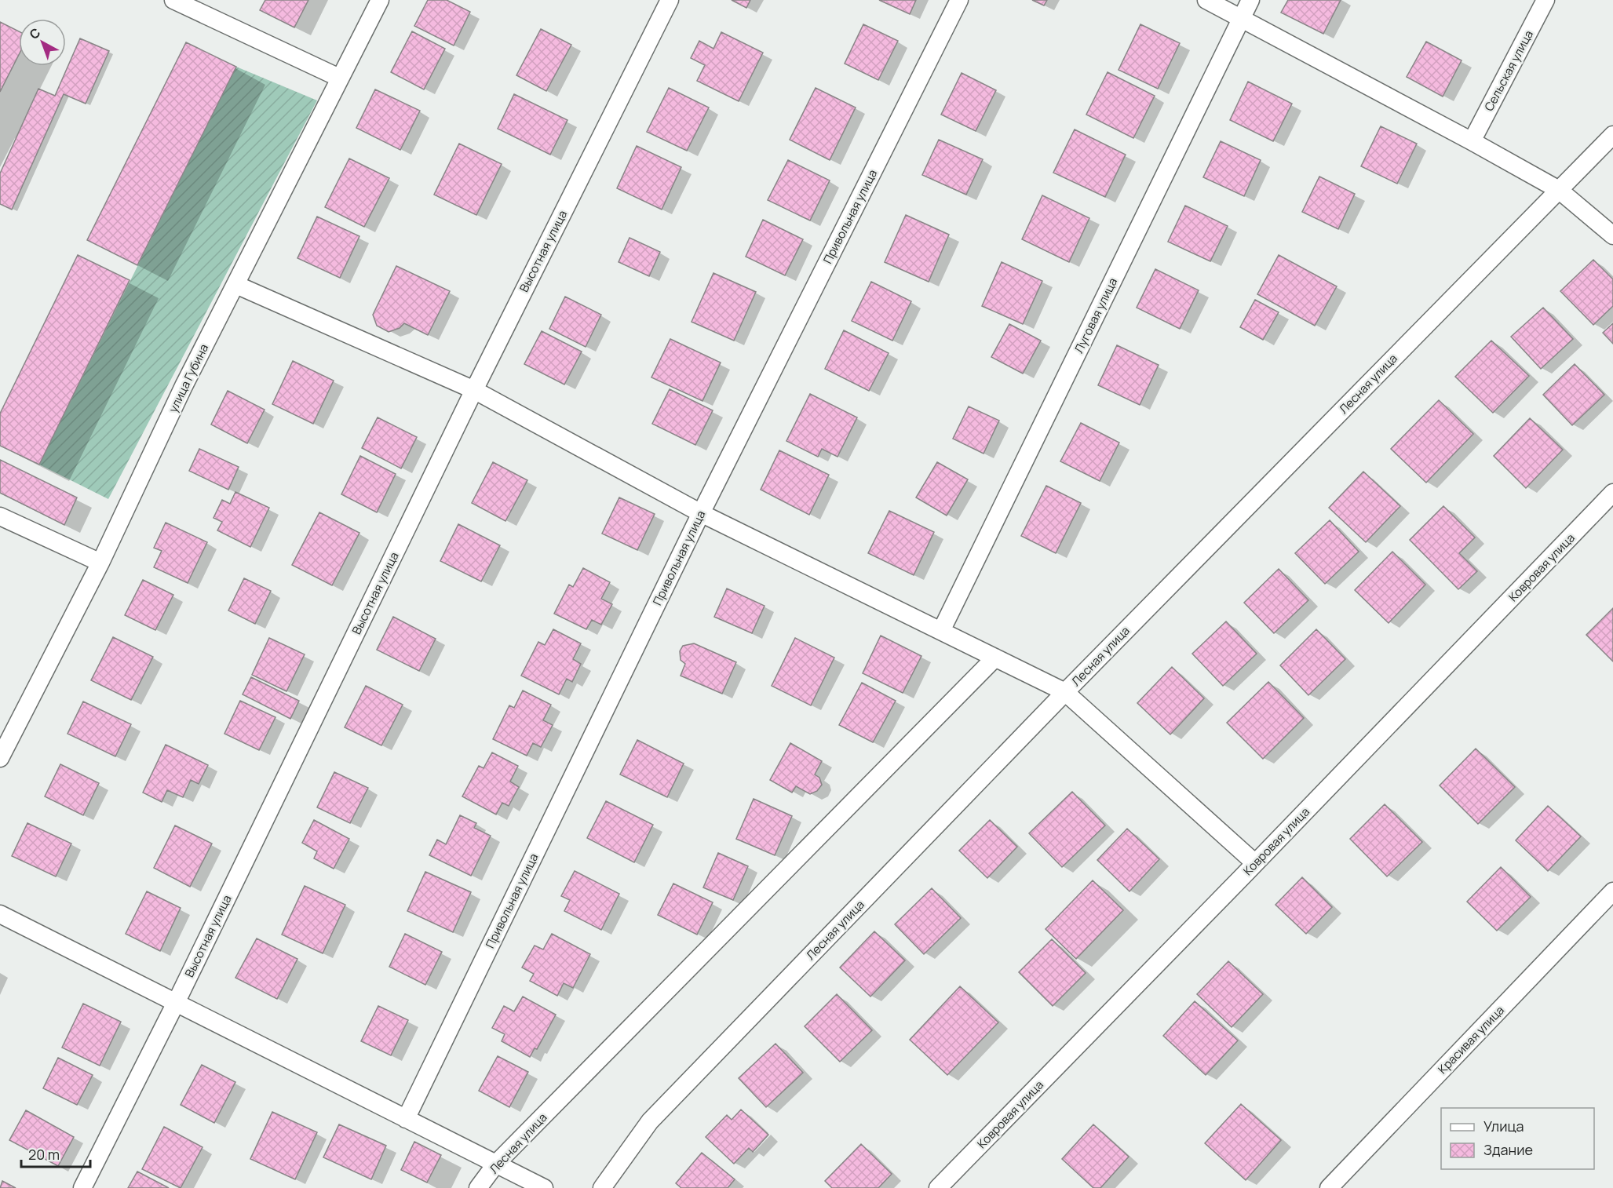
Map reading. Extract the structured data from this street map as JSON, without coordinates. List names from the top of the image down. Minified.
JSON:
{"streets":{"street":["Сельская улица","Привольная улица","Высотная улица","Луговая улица","улица Губина","Лесная улица","Ковровая улица","Красивая улица"]},"legend":["Улица","Здание"],"scale_bar":"20 m","north":"top left"}
